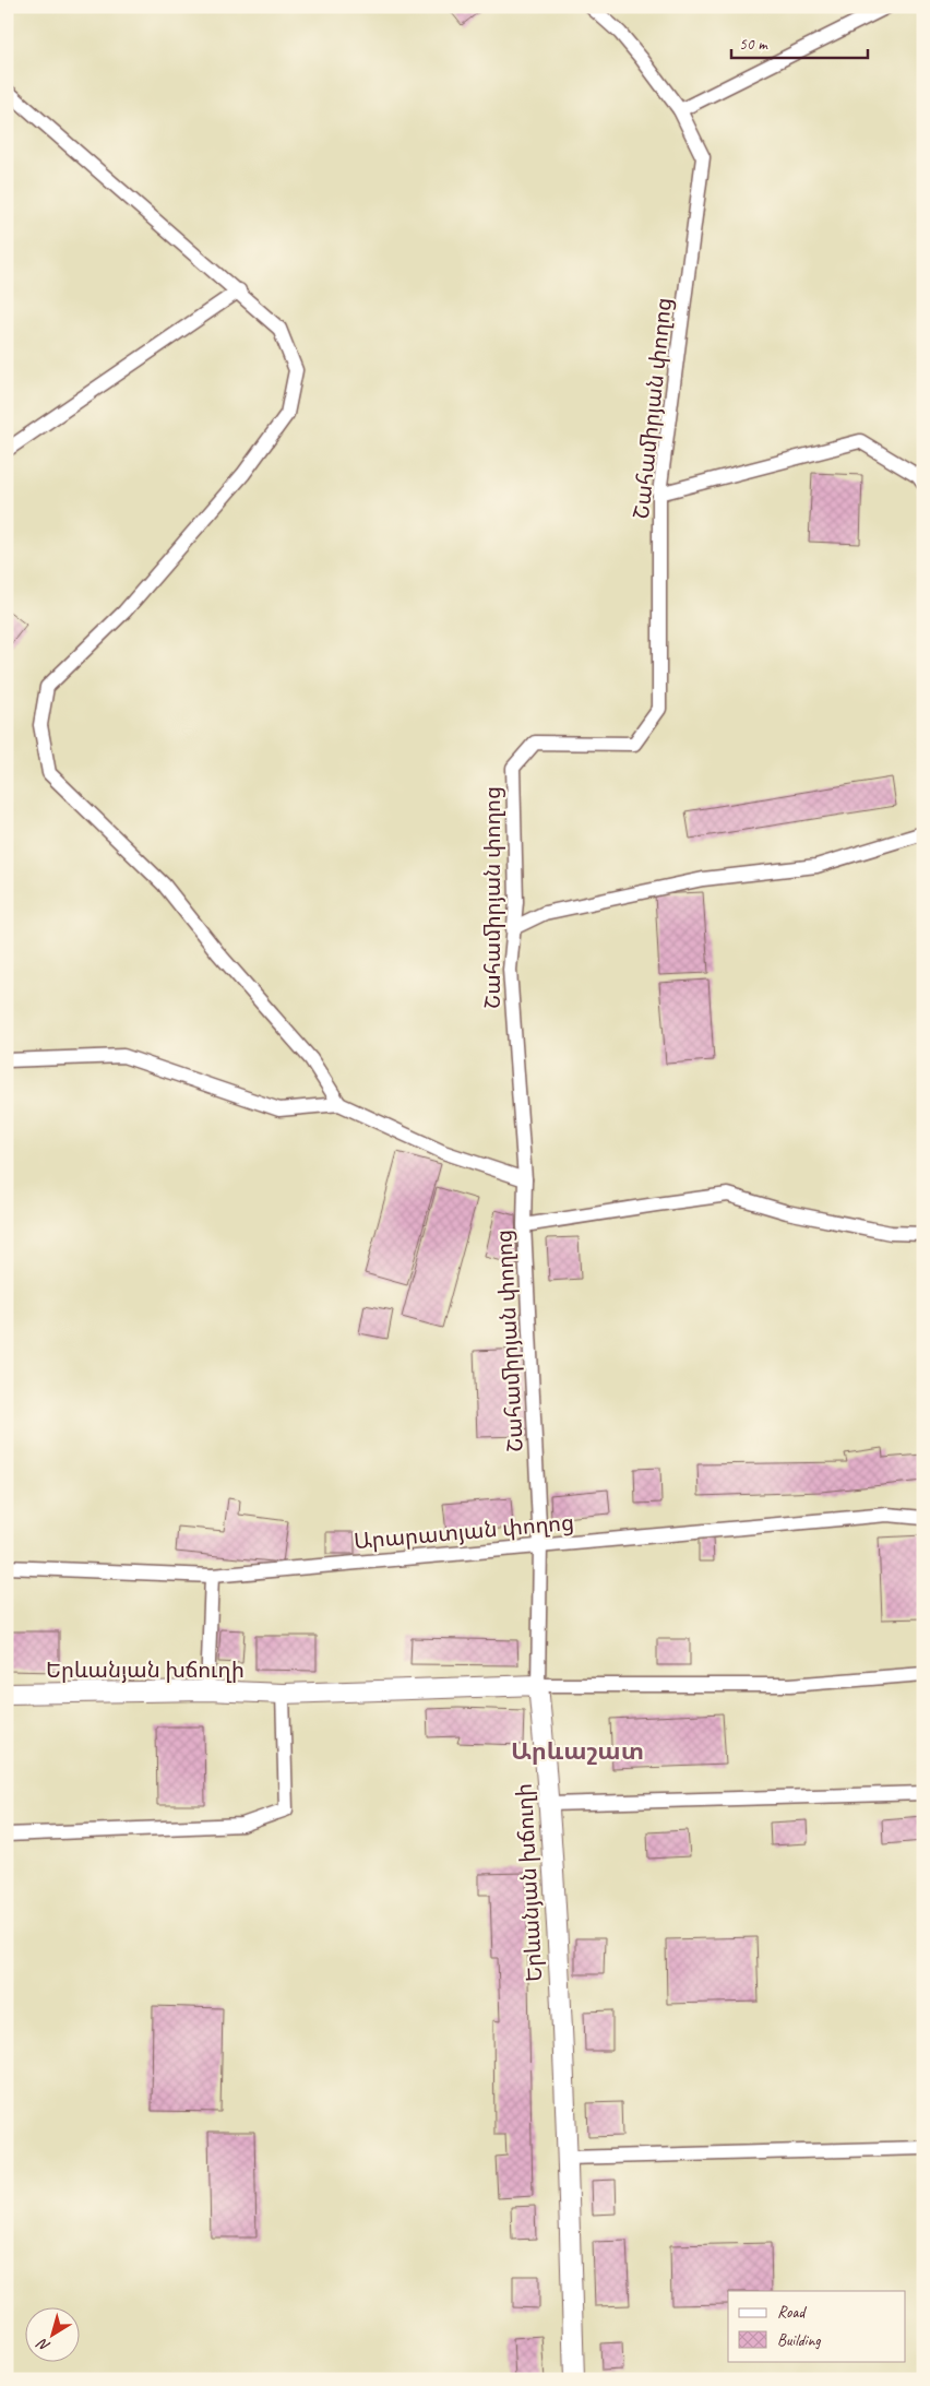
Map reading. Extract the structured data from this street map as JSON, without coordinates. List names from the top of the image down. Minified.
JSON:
{"streets":{"main road":["Երևանյան խճուղի"],"street":["Շահամիրյան փողոց","Արարատյան փողոց"]},"crossings":[["Շահամիրյան փողոց","Արարատյան փողոց"],["Շահամիրյան փողոց","Երևանյան խճուղի"]],"districts":["Արևաշատ"],"legend":["Road","Building"],"scale_bar":"50 m","north":"bottom left"}
